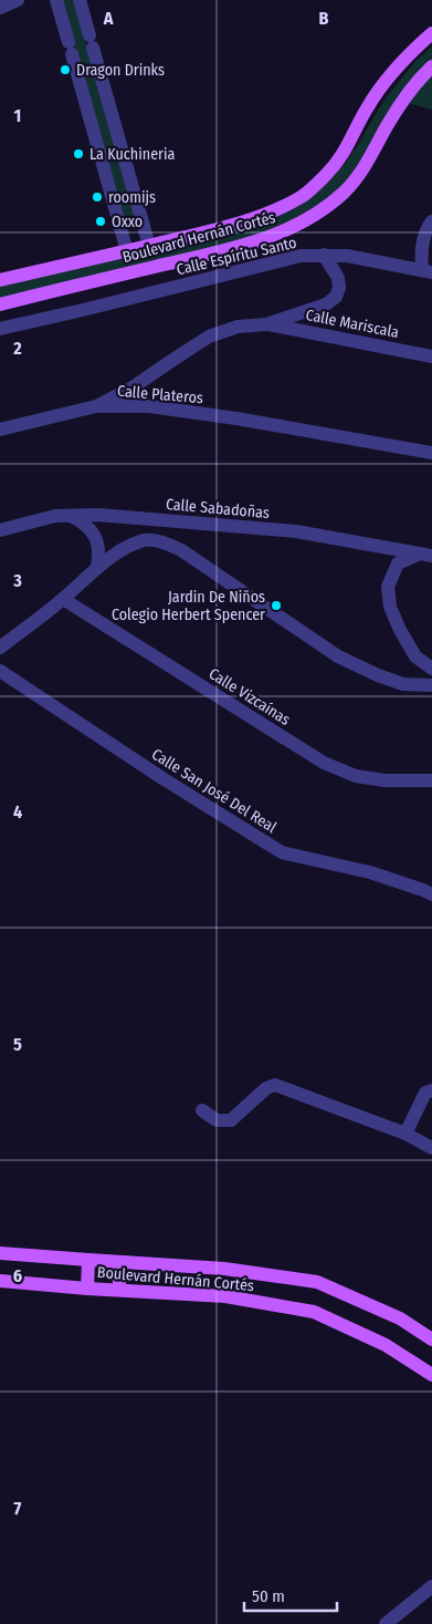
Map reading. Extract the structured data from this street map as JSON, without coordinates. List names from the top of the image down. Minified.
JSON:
{"streets":{"main road":["Boulevard Hernán Cortés"],"street":["Calle Espíritu Santo","Calle Mariscala","Calle Plateros","Calle Sabadoñas","Calle Vizcaínas","Calle San José Del Real"]},"crossings":[["Calle Espíritu Santo","Calle Plateros"],["Calle Mariscala","Calle Plateros"]],"places":["Dragon Drinks","La Kuchineria","roomijs","Oxxo","Jardin De Niños Colegio Herbert Spencer"],"scale_bar":"50 m","grid":{"columns":["A","B"],"rows":["1","2","3","4","5","6","7"]}}
